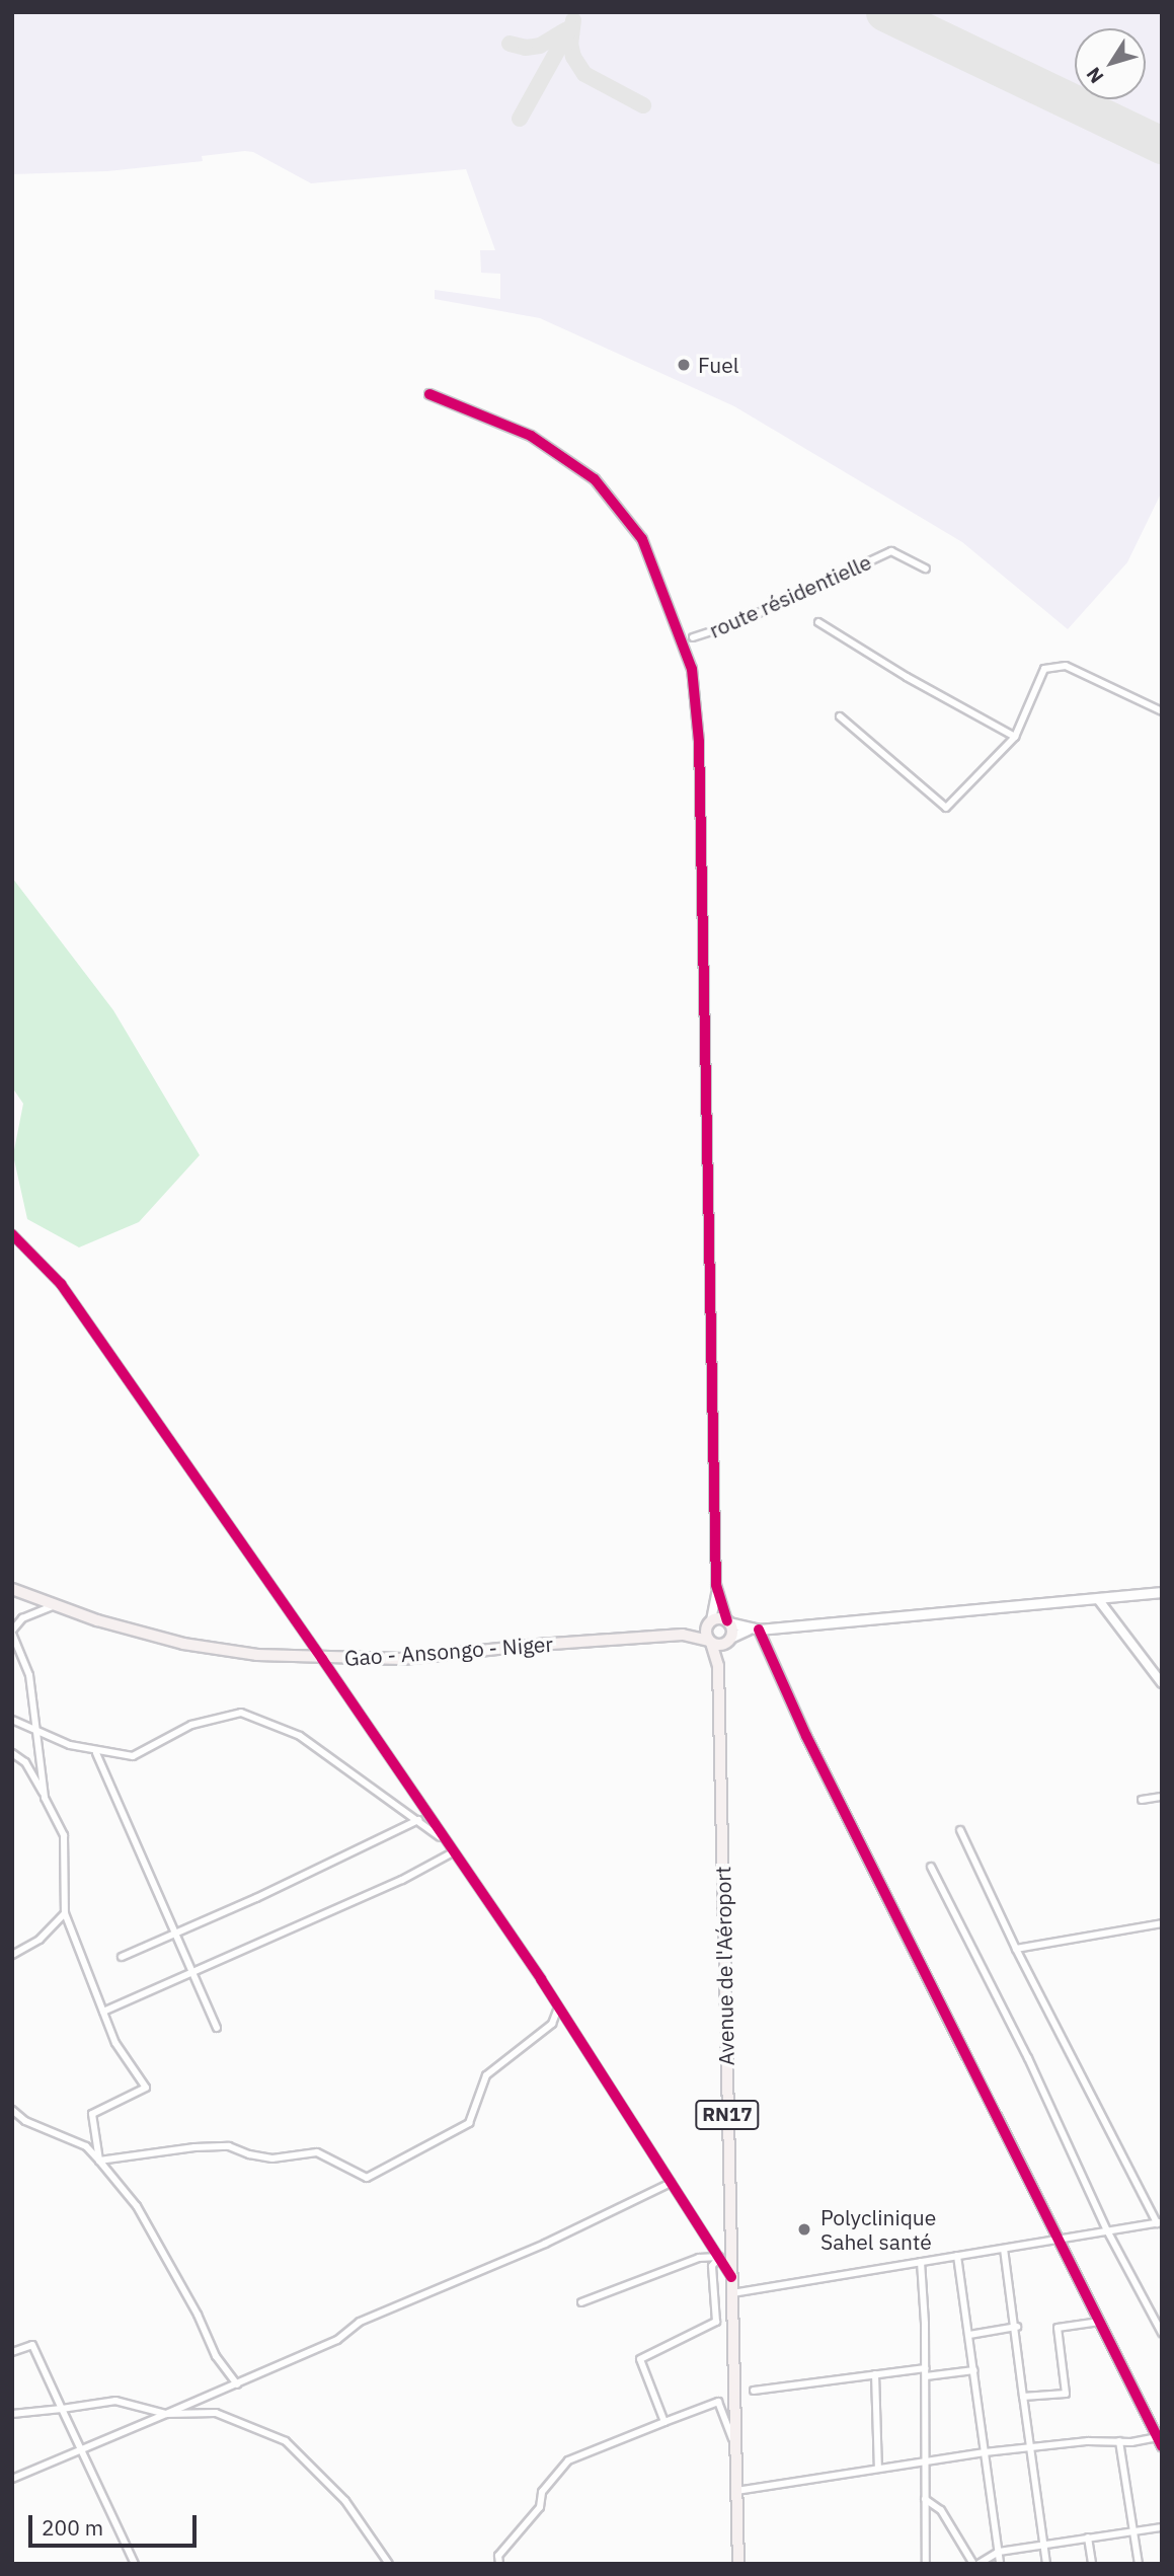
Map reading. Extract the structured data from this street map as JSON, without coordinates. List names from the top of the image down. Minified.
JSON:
{"streets":{"main road":["Gao - Ansongo - Niger","Avenue de l'Aéroport","RN17"],"street":["route résidentielle"]},"crossings":[["Avenue de l'Aéroport","RN17"]],"places":["Fuel","Polyclinique Sahel santé"],"scale_bar":"200 m","north":"bottom left"}
